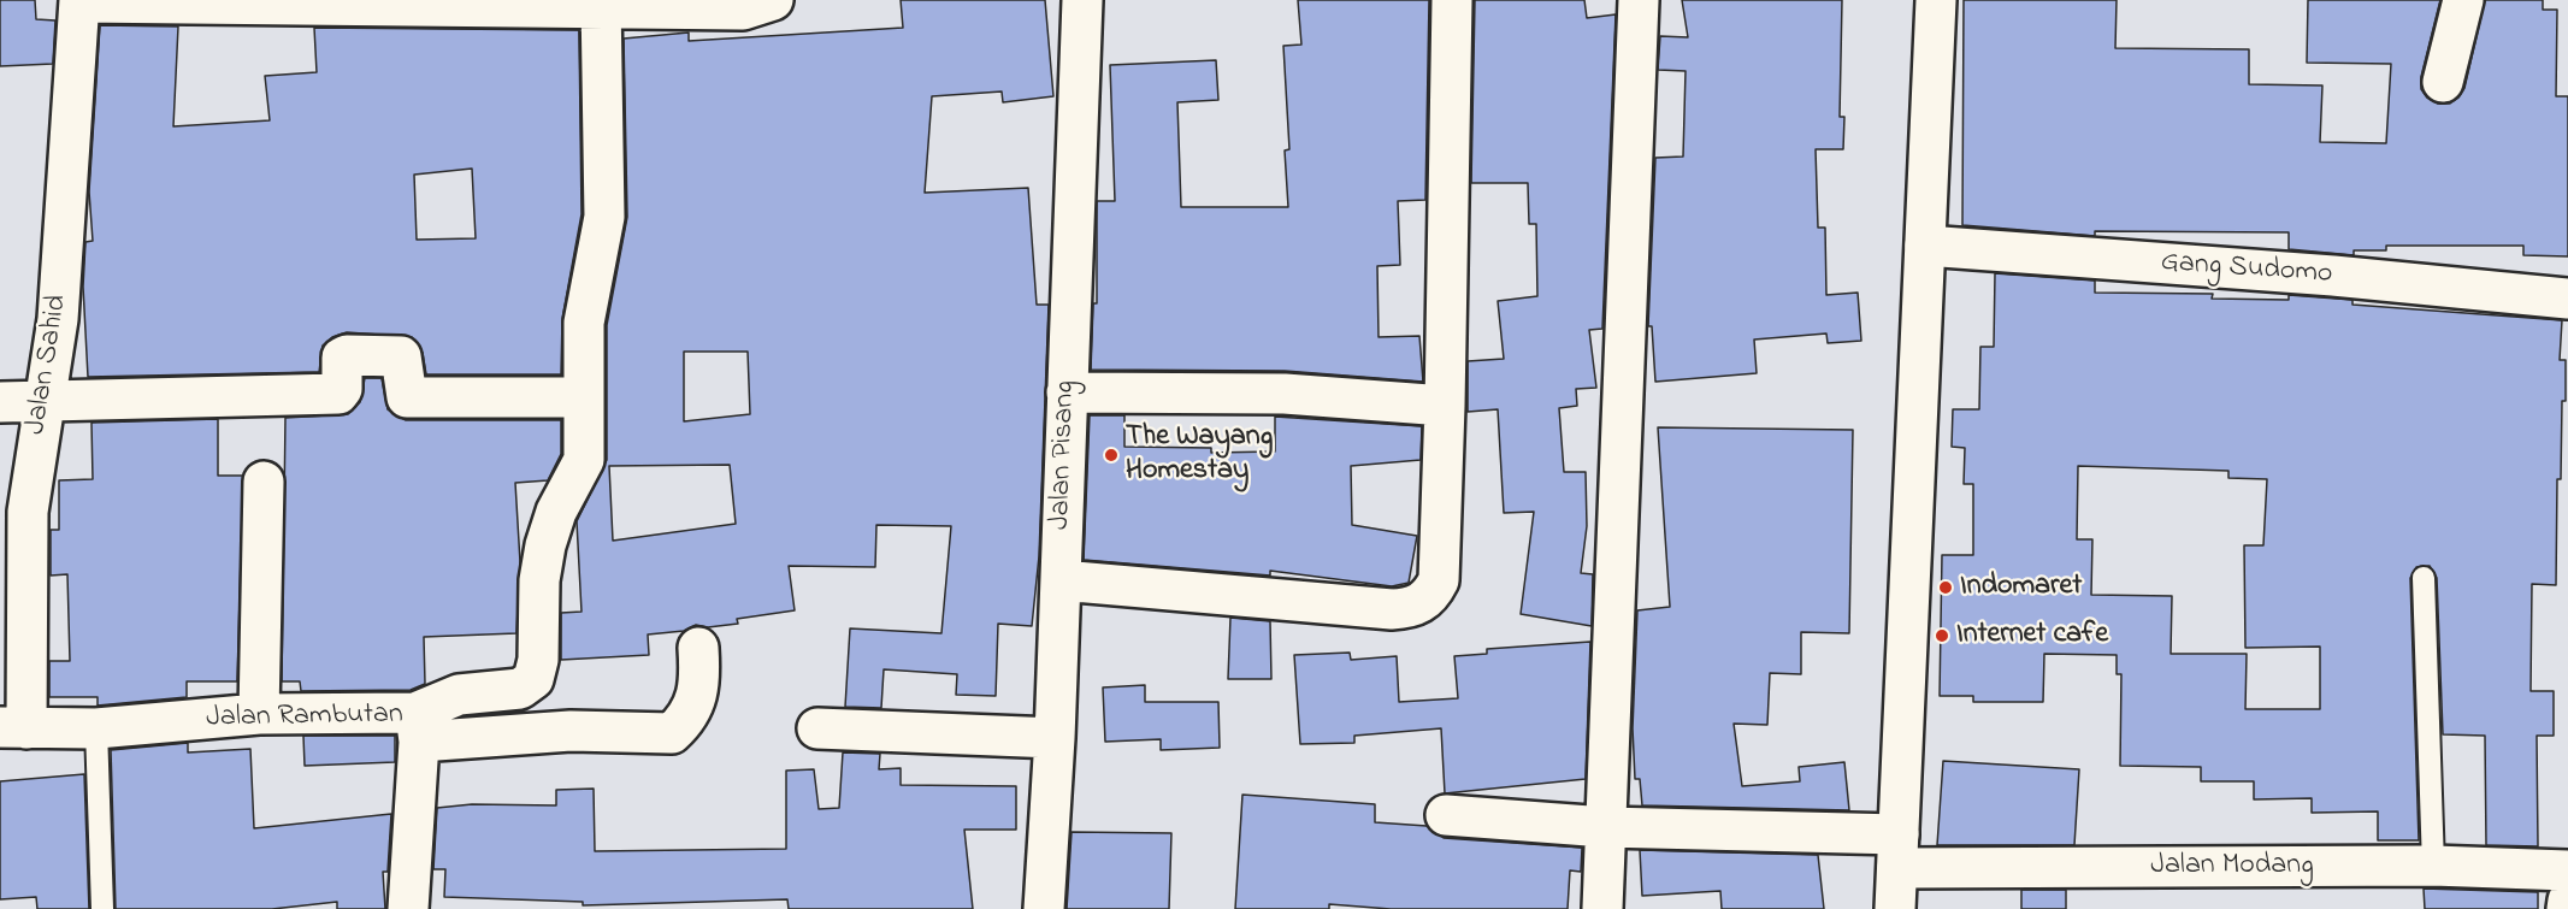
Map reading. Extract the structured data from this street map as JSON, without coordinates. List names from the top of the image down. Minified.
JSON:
{"streets":{"street":["Gang Sudomo","Jalan Sahid","Jalan Pisang","Jalan Rambutan","Jalan Modang"]},"crossings":[["Jalan Sahid","Jalan Rambutan"]],"places":["The Wayang Homestay","Indomaret","Internet cafe"]}
